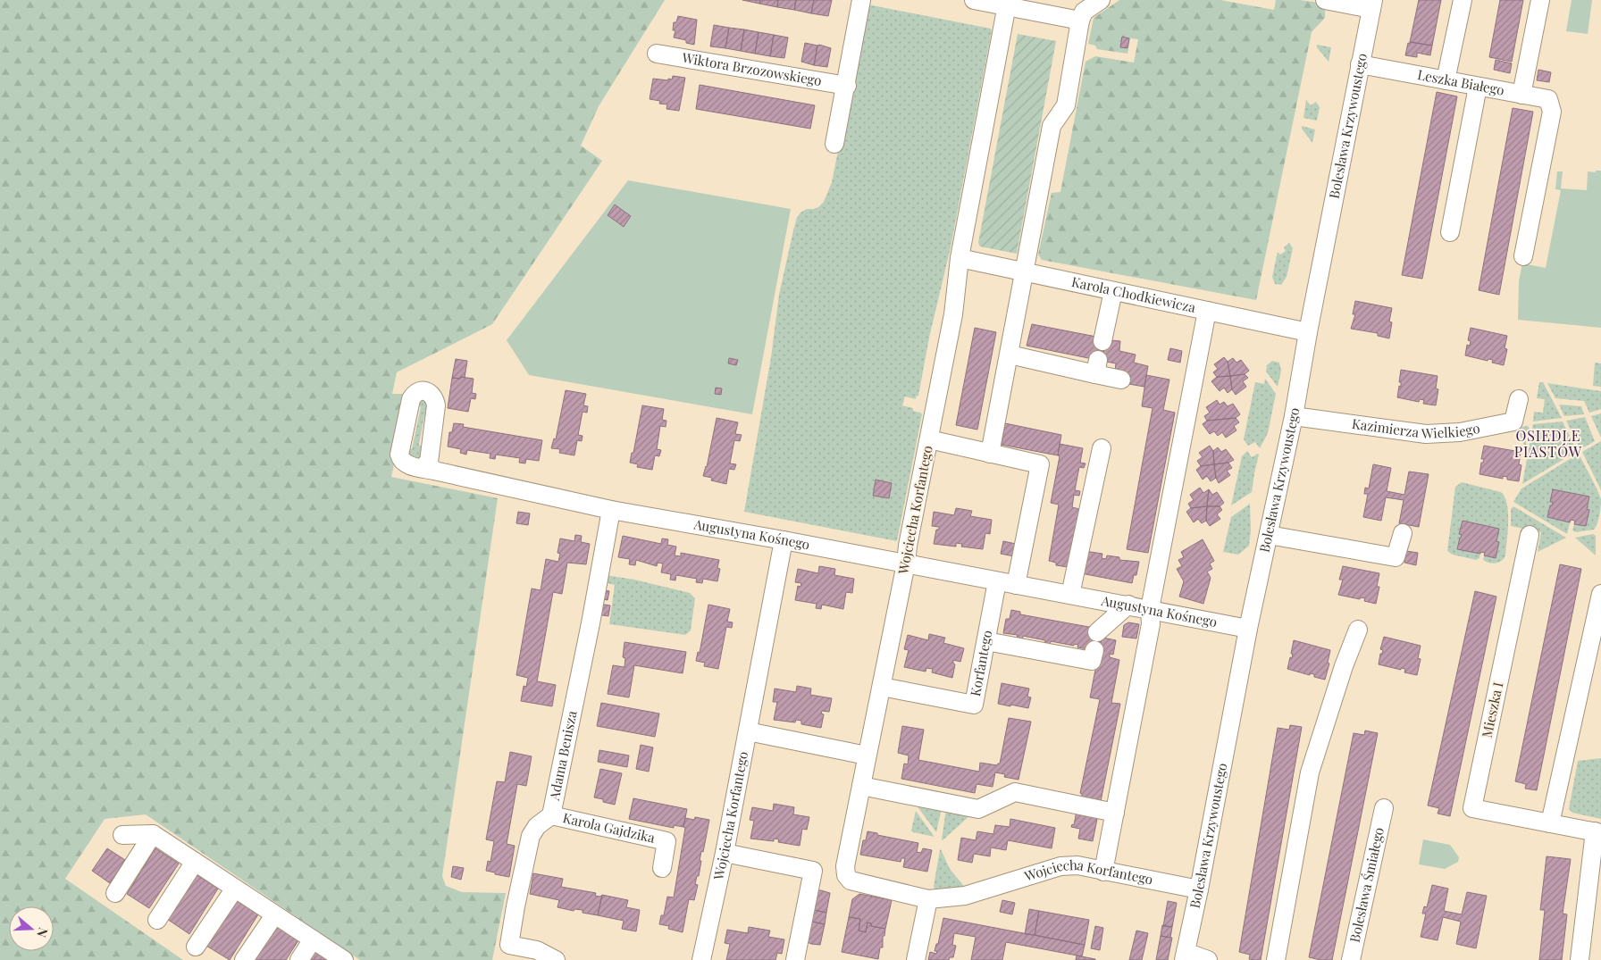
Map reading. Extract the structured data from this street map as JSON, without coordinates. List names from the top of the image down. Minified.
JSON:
{"streets":{"street":["Wiktora Brzozowskiego","Leszka Białego","Bolesława Krzywoustego","Karola Chodkiewicza","Kazimierza Wielkiego","Wojciecha Korfantego","Augustyna Kośnego","Korfantego","Mieszka I","Adama Benisza","Karola Gajdzika","Bolesława Śmiałego"]},"crossings":[["Leszka Białego","Bolesława Krzywoustego"],["Bolesława Krzywoustego","Karola Chodkiewicza"],["Bolesława Krzywoustego","Kazimierza Wielkiego"],["Bolesława Krzywoustego","Wojciecha Korfantego"],["Bolesława Krzywoustego","Augustyna Kośnego"],["Wojciecha Korfantego","Augustyna Kośnego"],["Wojciecha Korfantego","Korfantego"],["Augustyna Kośnego","Korfantego"],["Augustyna Kośnego","Adama Benisza"],["Adama Benisza","Karola Gajdzika"]],"districts":["OSIEDLE PIASTÓW"],"north":"right"}
